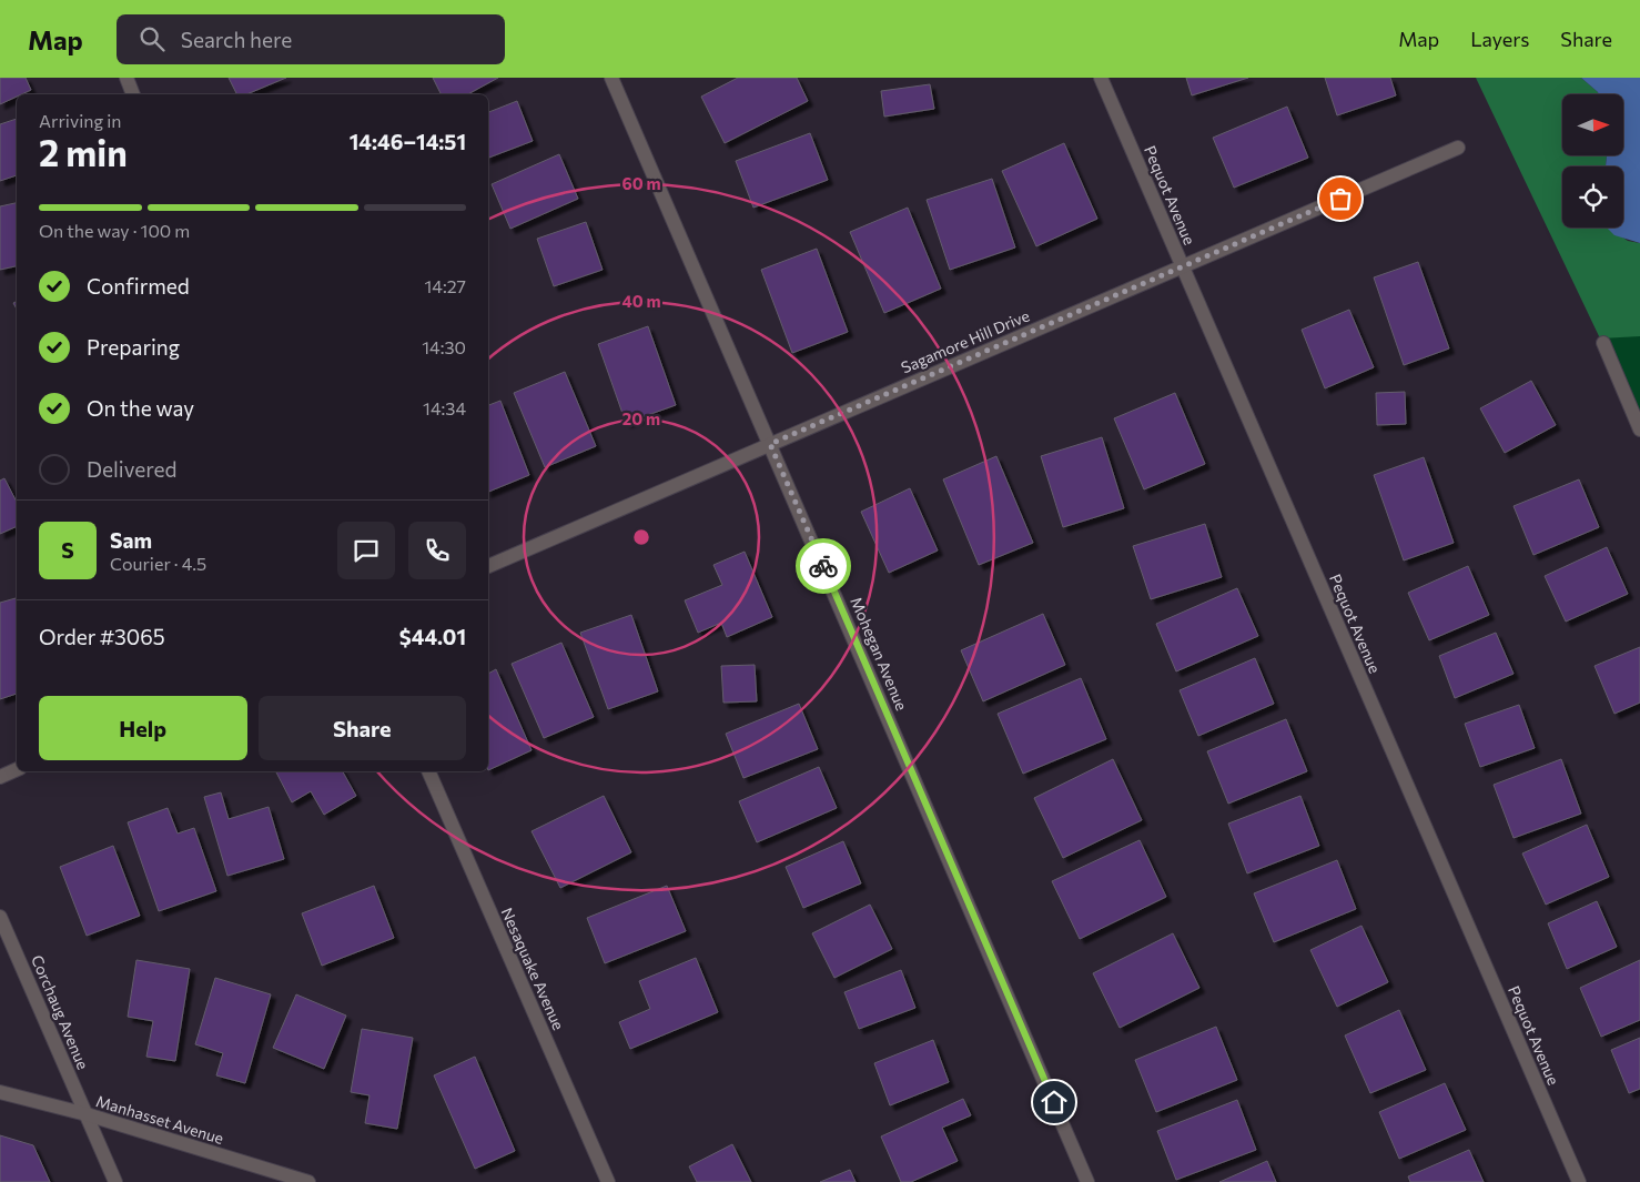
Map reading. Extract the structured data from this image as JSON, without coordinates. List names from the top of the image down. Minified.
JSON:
{"streets":{"street":["Pequot Avenue","Sagamore Hill Drive","Mohegan Avenue","Nesaquake Avenue","Corchaug Avenue","Manhasset Avenue"]},"crossings":[["Pequot Avenue","Sagamore Hill Drive"],["Sagamore Hill Drive","Mohegan Avenue"],["Corchaug Avenue","Manhasset Avenue"]],"north":"right","page":{"header":"Map","search":"Search here","nav":["Map","Layers","Share"],"heading":["2 min","Arriving in","14:46–14:51"],"panel":["Sam","Courier · 4.5","Order #3065","$44.01"],"bar":"On the way · 100 m","list":[["Confirmed","14:27"],["Preparing","14:30"],["On the way","14:34"],"Delivered"],"round":"S","buttons":["Help","Share"]},"rings":["60 m","40 m","20 m"]}
